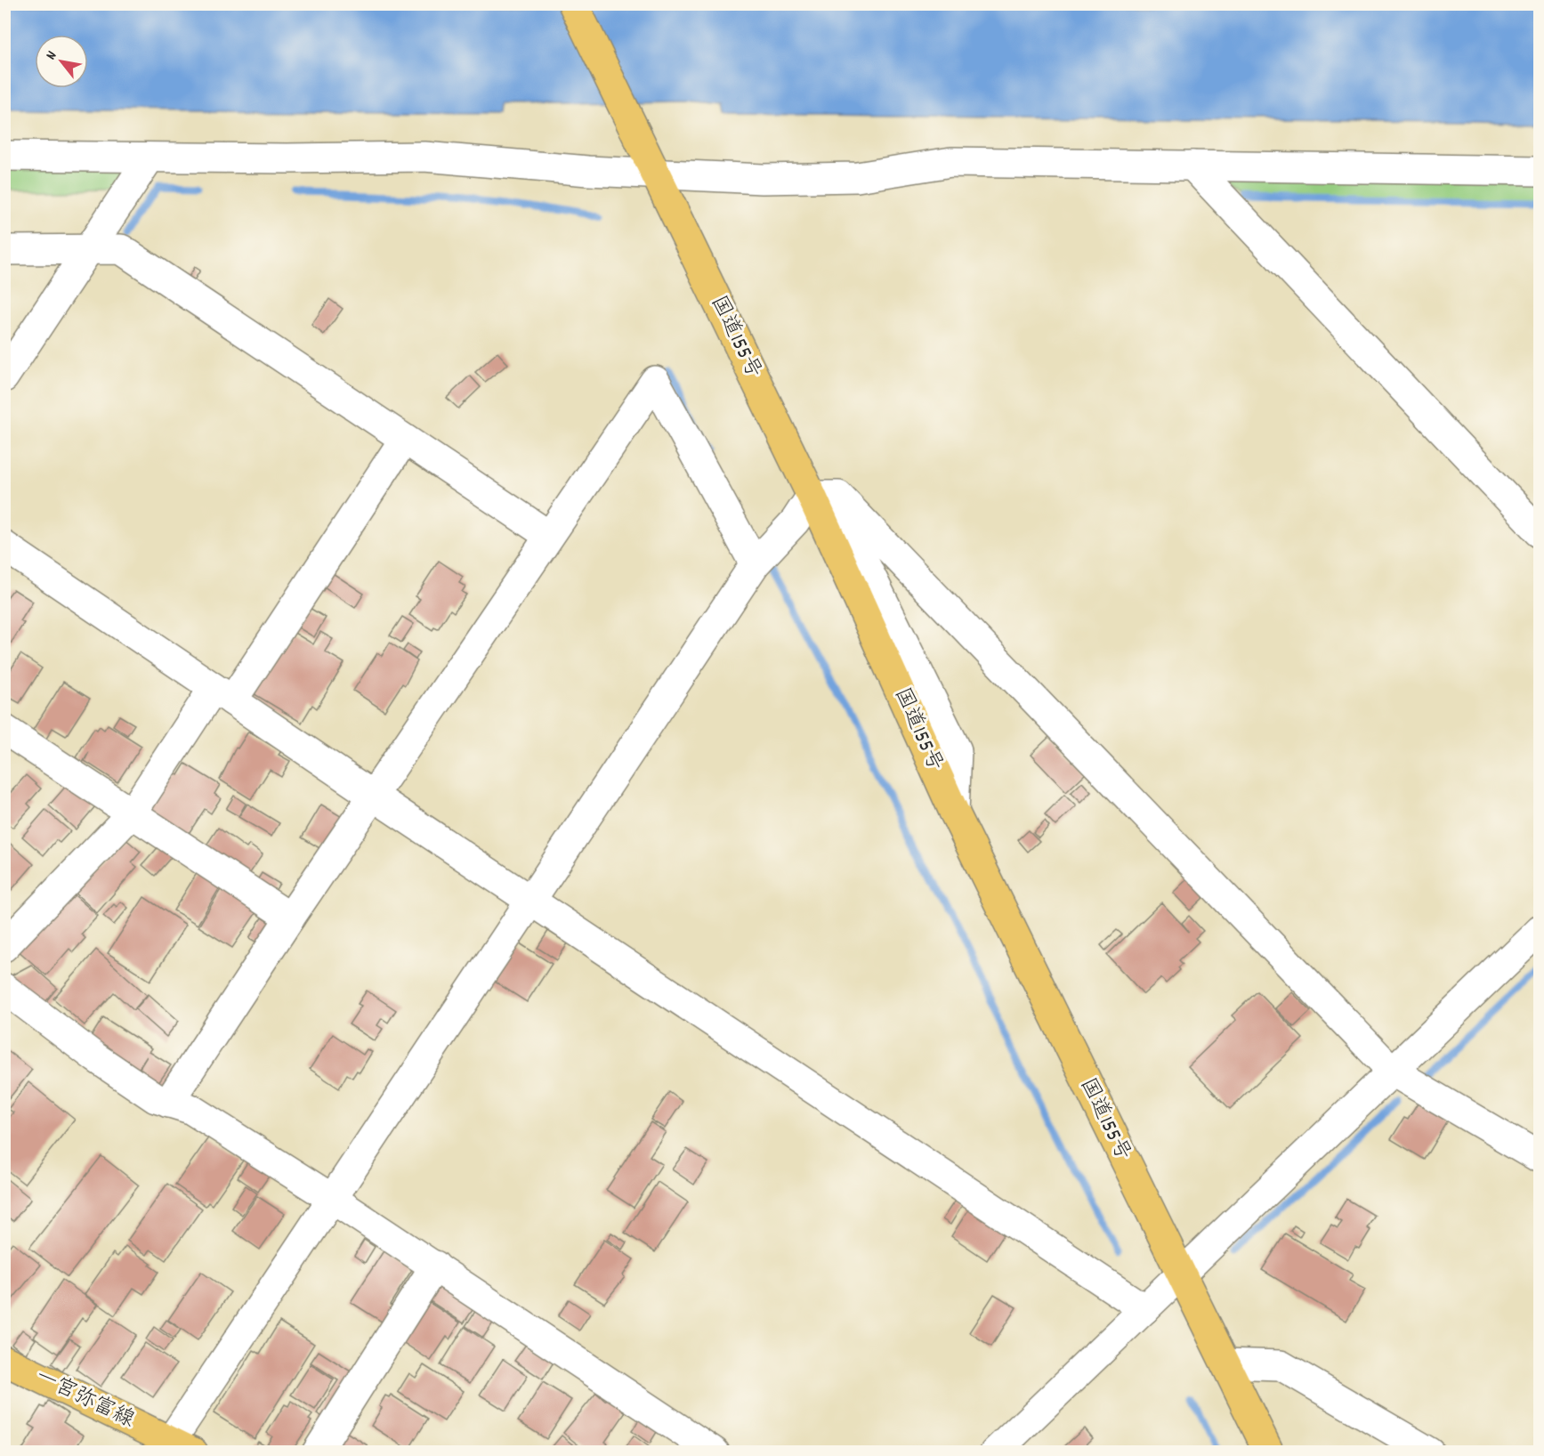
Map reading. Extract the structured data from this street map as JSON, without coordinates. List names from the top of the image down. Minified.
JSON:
{"streets":{"main road":["国道155号","一宮弥富線"]},"north":"top left"}
